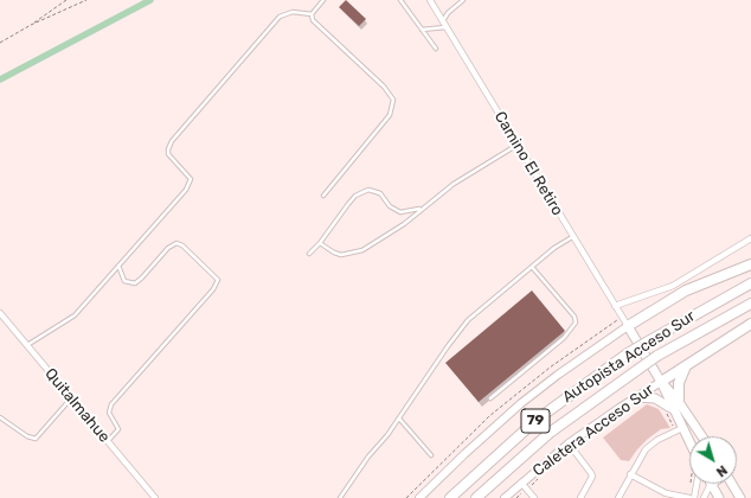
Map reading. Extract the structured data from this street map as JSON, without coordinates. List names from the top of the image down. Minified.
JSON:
{"streets":{"highway":["Autopista Acceso Sur","79"],"main road":["Caletera Acceso Sur"],"street":["Camino El Retiro","Quitalmahue"]},"north":"bottom right"}
